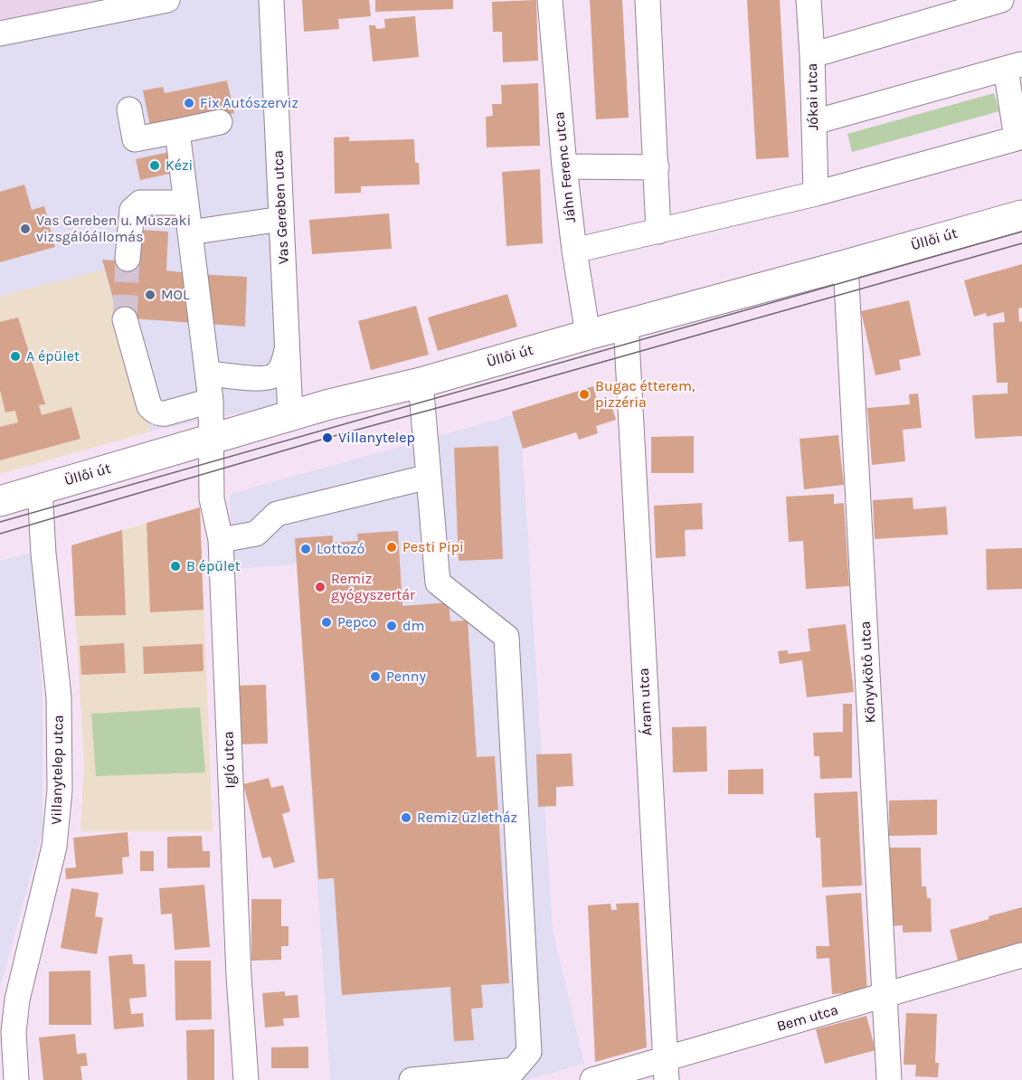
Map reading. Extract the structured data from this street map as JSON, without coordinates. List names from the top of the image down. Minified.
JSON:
{"streets":{"main road":["Üllői út"],"street":["Jókai utca","Jáhn Ferenc utca","Vas Gereben utca","Könyvkötő utca","Áram utca","Igló utca","Villanytelep utca","Bem utca"]},"crossings":[["Jáhn Ferenc utca","Üllői út"],["Vas Gereben utca","Üllői út"],["Üllői út","Könyvkötő utca"],["Üllői út","Áram utca"],["Üllői út","Igló utca"],["Üllői út","Villanytelep utca"],["Könyvkötő utca","Bem utca"],["Áram utca","Bem utca"]],"places":["Fix Autószerviz","Kézi","Vas Gereben u. Műszaki vizsgálóállomás","MOL","A épület","Bugac étterem, pizzéria","Villanytelep","Pesti Pipi","Lottozó","B épület","Remiz gyógyszertár","Pepco","dm","Penny","Remiz üzletház"]}
